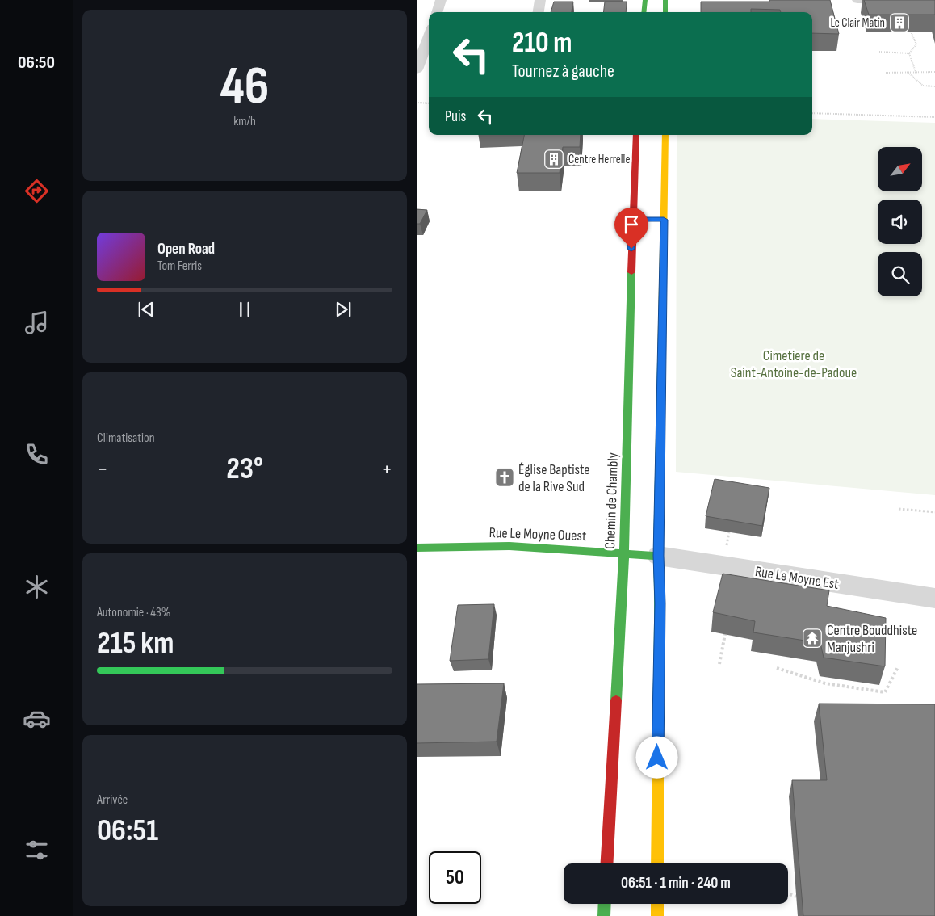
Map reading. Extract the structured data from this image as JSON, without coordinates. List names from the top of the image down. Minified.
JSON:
{"streets":{"main road":["Chemin de Chambly","Rue Le Moyne Ouest"],"street":["Rue Le Moyne Est"]},"crossings":[["Chemin de Chambly","Rue Le Moyne Ouest"],["Rue Le Moyne Ouest","Rue Le Moyne Est"]],"parks":["Cimetiere de Saint-Antoine-de-Padoue"],"places":{"building":["Le Clair Matin","Centre Herrelle"],"church":["Église Baptiste de la Rive Sud"],"temple":["Centre Bouddhiste Manjushri"]},"north":"top right","page":{"tabs":"06:50","tile":[["46","km/h"],"Climatisation",["Autonomie · 43%","215 km"],["Arrivée","06:51"]],"turn":["210 m","Tournez à gauche"],"then":"Puis","song":["Open Road","Tom Ferris"],"heat":["−","23°","+"],"limit":"50","trip":"06:51 · 1 min · 240 m"}}
